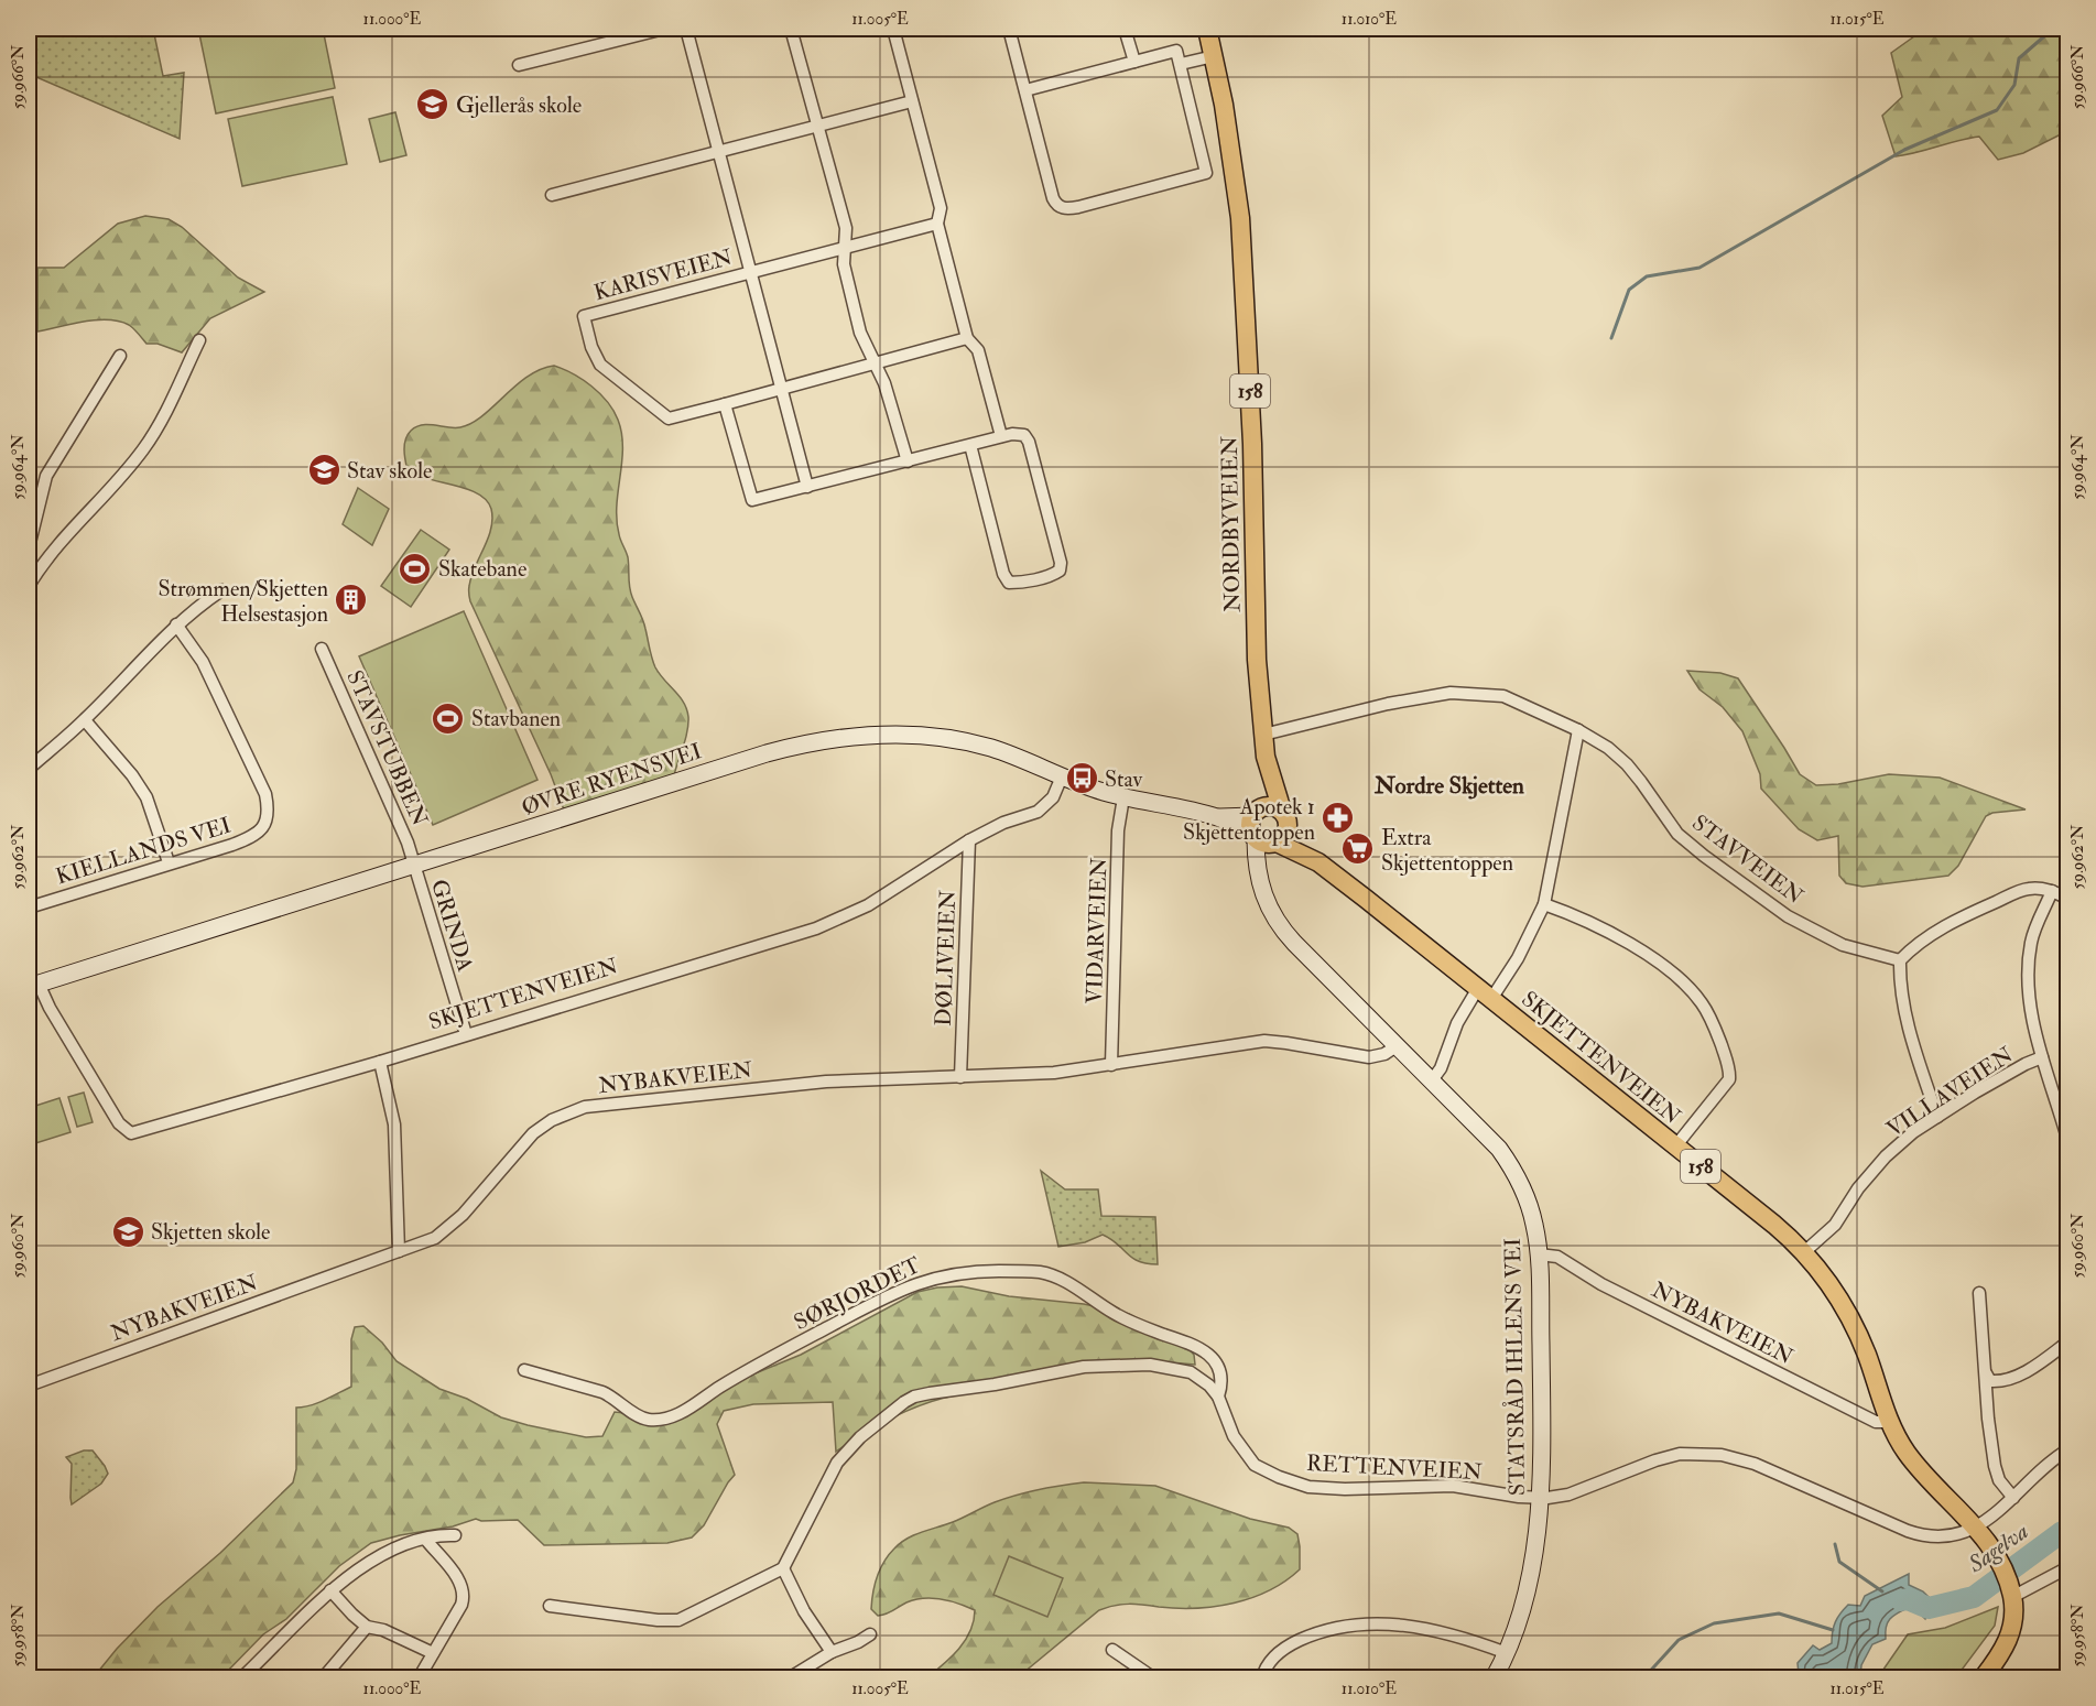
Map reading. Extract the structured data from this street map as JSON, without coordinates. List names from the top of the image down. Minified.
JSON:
{"streets":{"main road":["158","NORDBYVEIEN","SKJETTENVEIEN"],"street":["KARISVEIEN","STAVSTUBBEN","ØVRE RYENSVEI","KIELLANDS VEI","STAVVEIEN","GRINDA","VIDARVEIEN","DØLIVEIEN","NYBAKVEIEN","VILLAVEIEN","SØRJORDET","STATSRÅD IHLENS VEI","RETTENVEIEN"]},"crossings":[["158","NORDBYVEIEN"],["158","ØVRE RYENSVEI"],["158","SKJETTENVEIEN"],["158","STATSRÅD IHLENS VEI"],["NORDBYVEIEN","ØVRE RYENSVEI"],["NORDBYVEIEN","STAVVEIEN"],["NORDBYVEIEN","SKJETTENVEIEN"],["NORDBYVEIEN","STATSRÅD IHLENS VEI"],["STAVSTUBBEN","ØVRE RYENSVEI"],["STAVSTUBBEN","GRINDA"],["ØVRE RYENSVEI","GRINDA"],["ØVRE RYENSVEI","VIDARVEIEN"],["ØVRE RYENSVEI","SKJETTENVEIEN"],["ØVRE RYENSVEI","STATSRÅD IHLENS VEI"],["GRINDA","SKJETTENVEIEN"],["VIDARVEIEN","NYBAKVEIEN"],["DØLIVEIEN","SKJETTENVEIEN"],["DØLIVEIEN","NYBAKVEIEN"],["SKJETTENVEIEN","NYBAKVEIEN"],["SKJETTENVEIEN","VILLAVEIEN"],["SKJETTENVEIEN","STATSRÅD IHLENS VEI"],["SKJETTENVEIEN","RETTENVEIEN"],["NYBAKVEIEN","STATSRÅD IHLENS VEI"],["SØRJORDET","RETTENVEIEN"],["STATSRÅD IHLENS VEI","RETTENVEIEN"]],"districts":["Nordre Skjetten"],"water":["Sagelva"],"places":{"school or university":["Gjellerås skole","Stav skole","Skjetten skole"],"sports":["Skatebane","Stavbanen"],"building":["Strømmen/Skjetten Helsestasjon"],"bus stop":["Stav"],"pharmacy":["Apotek 1 Skjettentoppen"],"supermarket":["Extra Skjettentoppen"]},"coordinates":["11.000°E","11.005°E","11.010°E","11.015°E","59.966°N","59.964°N","59.962°N","59.960°N","59.958°N"]}
